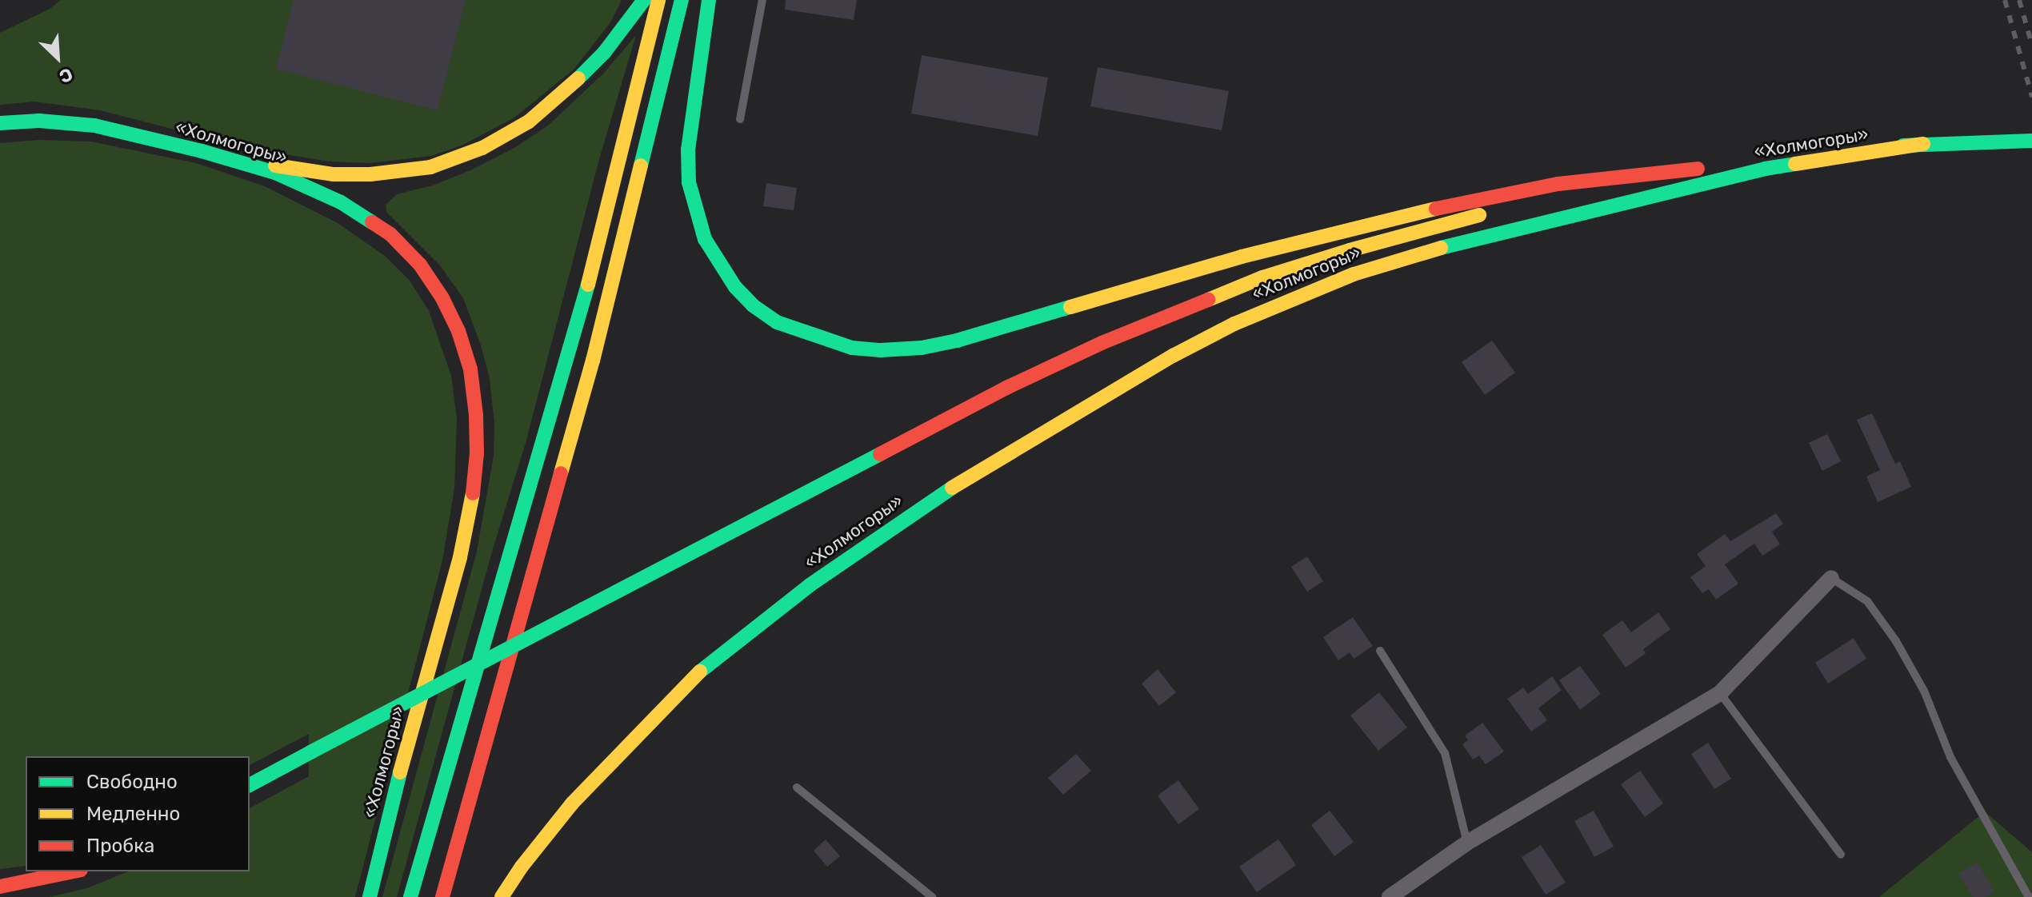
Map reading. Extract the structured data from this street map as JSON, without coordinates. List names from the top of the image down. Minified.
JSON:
{"streets":{"main road":["«Холмогоры»"]},"legend":["Свободно","Медленно","Пробка"],"north":"bottom right"}
